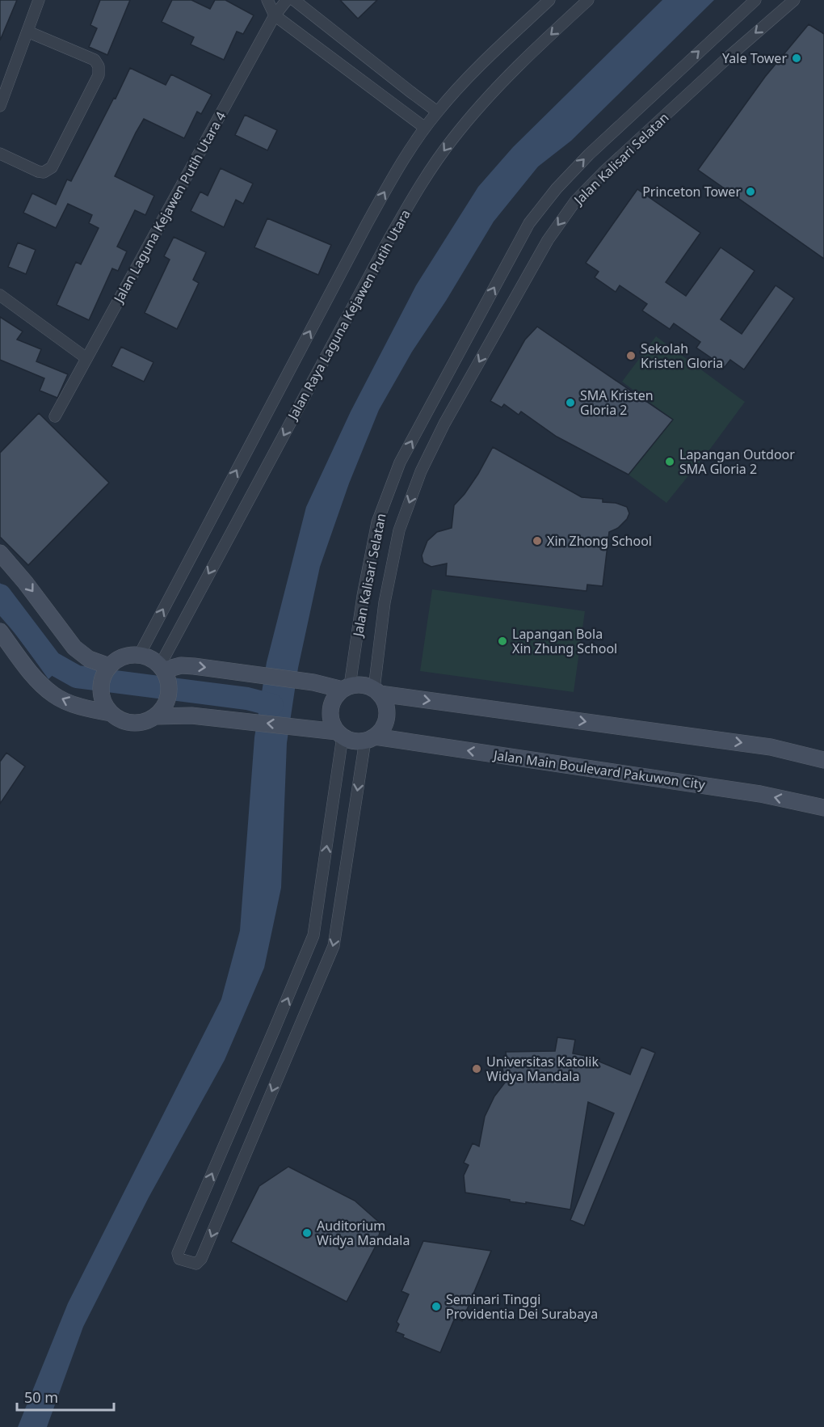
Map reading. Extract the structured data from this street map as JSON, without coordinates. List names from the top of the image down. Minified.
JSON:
{"streets":{"street":["Jalan Kalisari Selatan","Jalan Laguna Kejawen Putih Utara 4","Jalan Raya Laguna Kejawen Putih Utara","Jalan Main Boulevard Pakuwon City"]},"crossings":[["Jalan Kalisari Selatan","Jalan Main Boulevard Pakuwon City"]],"places":["Yale Tower","Princeton Tower","Sekolah Kristen Gloria","SMA Kristen Gloria 2","Lapangan Outdoor SMA Gloria 2","Xin Zhong School","Lapangan Bola Xin Zhung School","Universitas Katolik Widya Mandala","Auditorium Widya Mandala","Seminari Tinggi Providentia Dei Surabaya"],"scale_bar":"50 m"}
